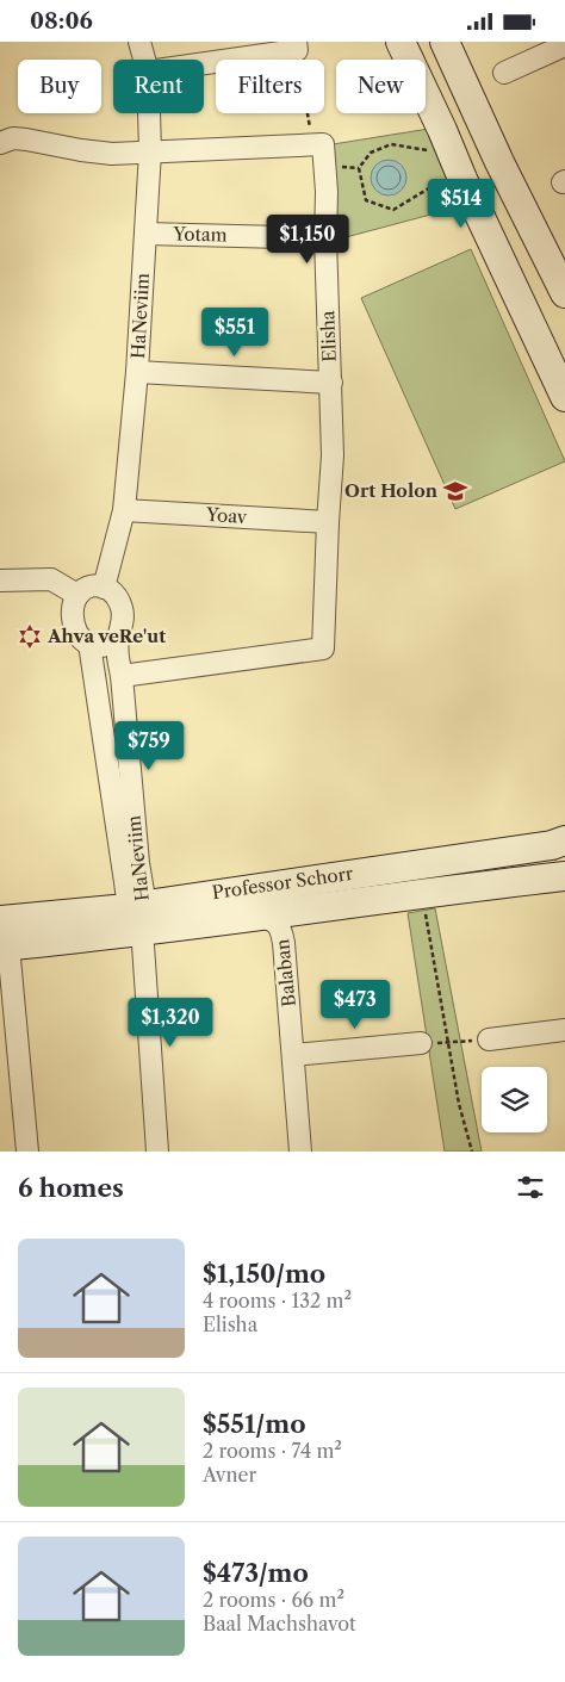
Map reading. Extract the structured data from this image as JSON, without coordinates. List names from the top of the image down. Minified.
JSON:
{"streets":{"street":["Yotam","HaNeviim","Elisha","Yoav","Professor Schorr","Balaban"]},"crossings":[["Yotam","HaNeviim"],["Yotam","Elisha"],["HaNeviim","Elisha"],["HaNeviim","Yoav"],["HaNeviim","Professor Schorr"],["Elisha","Yoav"],["Professor Schorr","Balaban"]],"places":{"school or university":["Ort Holon"],"synagogue":["Ahva veRe'ut"]},"page":{"status":"08:06","chip":["Buy","Rent","Filters","New"],"price":["$514","$1,150","$551","$759","$473","$1,320"],"heading":"6 homes","list":[{"name":"$1,150/mo","note":"4 rooms · 132 m² · Elisha"},{"name":"$551/mo","note":"2 rooms · 74 m² · Avner"},{"name":"$473/mo","note":"2 rooms · 66 m² · Baal Machshavot"}]}}
